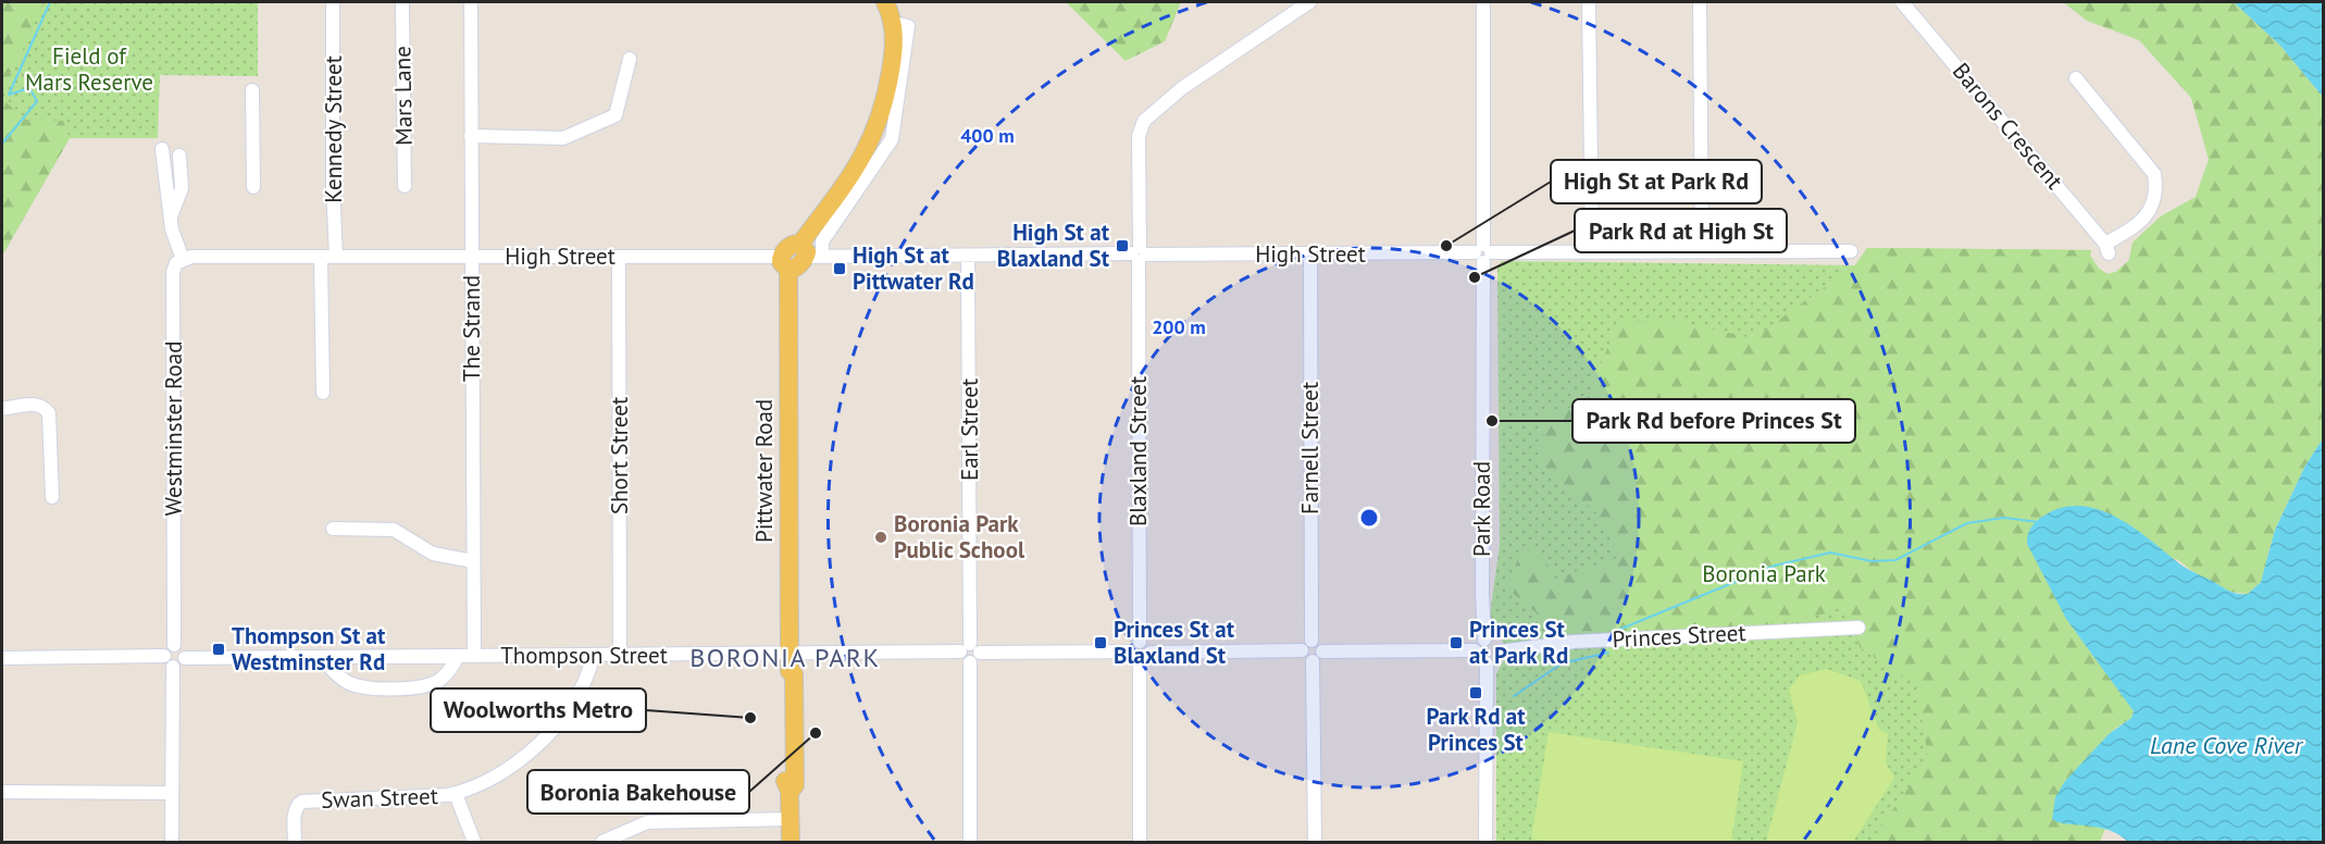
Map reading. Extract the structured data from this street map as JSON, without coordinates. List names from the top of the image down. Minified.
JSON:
{"streets":{"main road":["Pittwater Road"],"street":["Mars Lane","Barons Crescent","Kennedy Street","High Street","The Strand","Westminster Road","Earl Street","Farnell Street","Blaxland Street","Short Street","Park Road","Princes Street","Thompson Street","Swan Street"]},"crossings":[["Kennedy Street","High Street"],["High Street","The Strand"],["High Street","Westminster Road"],["High Street","Earl Street"],["High Street","Farnell Street"],["High Street","Blaxland Street"],["High Street","Short Street"],["High Street","Pittwater Road"],["High Street","Park Road"],["The Strand","Thompson Street"],["Westminster Road","Thompson Street"],["Short Street","Thompson Street"],["Pittwater Road","Thompson Street"],["Park Road","Princes Street"],["Thompson Street","Swan Street"]],"districts":["BORONIA PARK"],"water":["Lane Cove River"],"parks":["Field of Mars Reserve","Boronia Park"],"places":{"transit":["High St at Blaxland St","High St at Pittwater Rd","Princes St at Blaxland St","Princes St at Park Rd","Thompson St at Westminster Rd","Park Rd at Princes St"],"other":["High St at Park Rd","Park Rd at High St","Park Rd before Princes St","Boronia Park Public School","Woolworths Metro","Boronia Bakehouse"]},"rings":["400 m","200 m"]}
